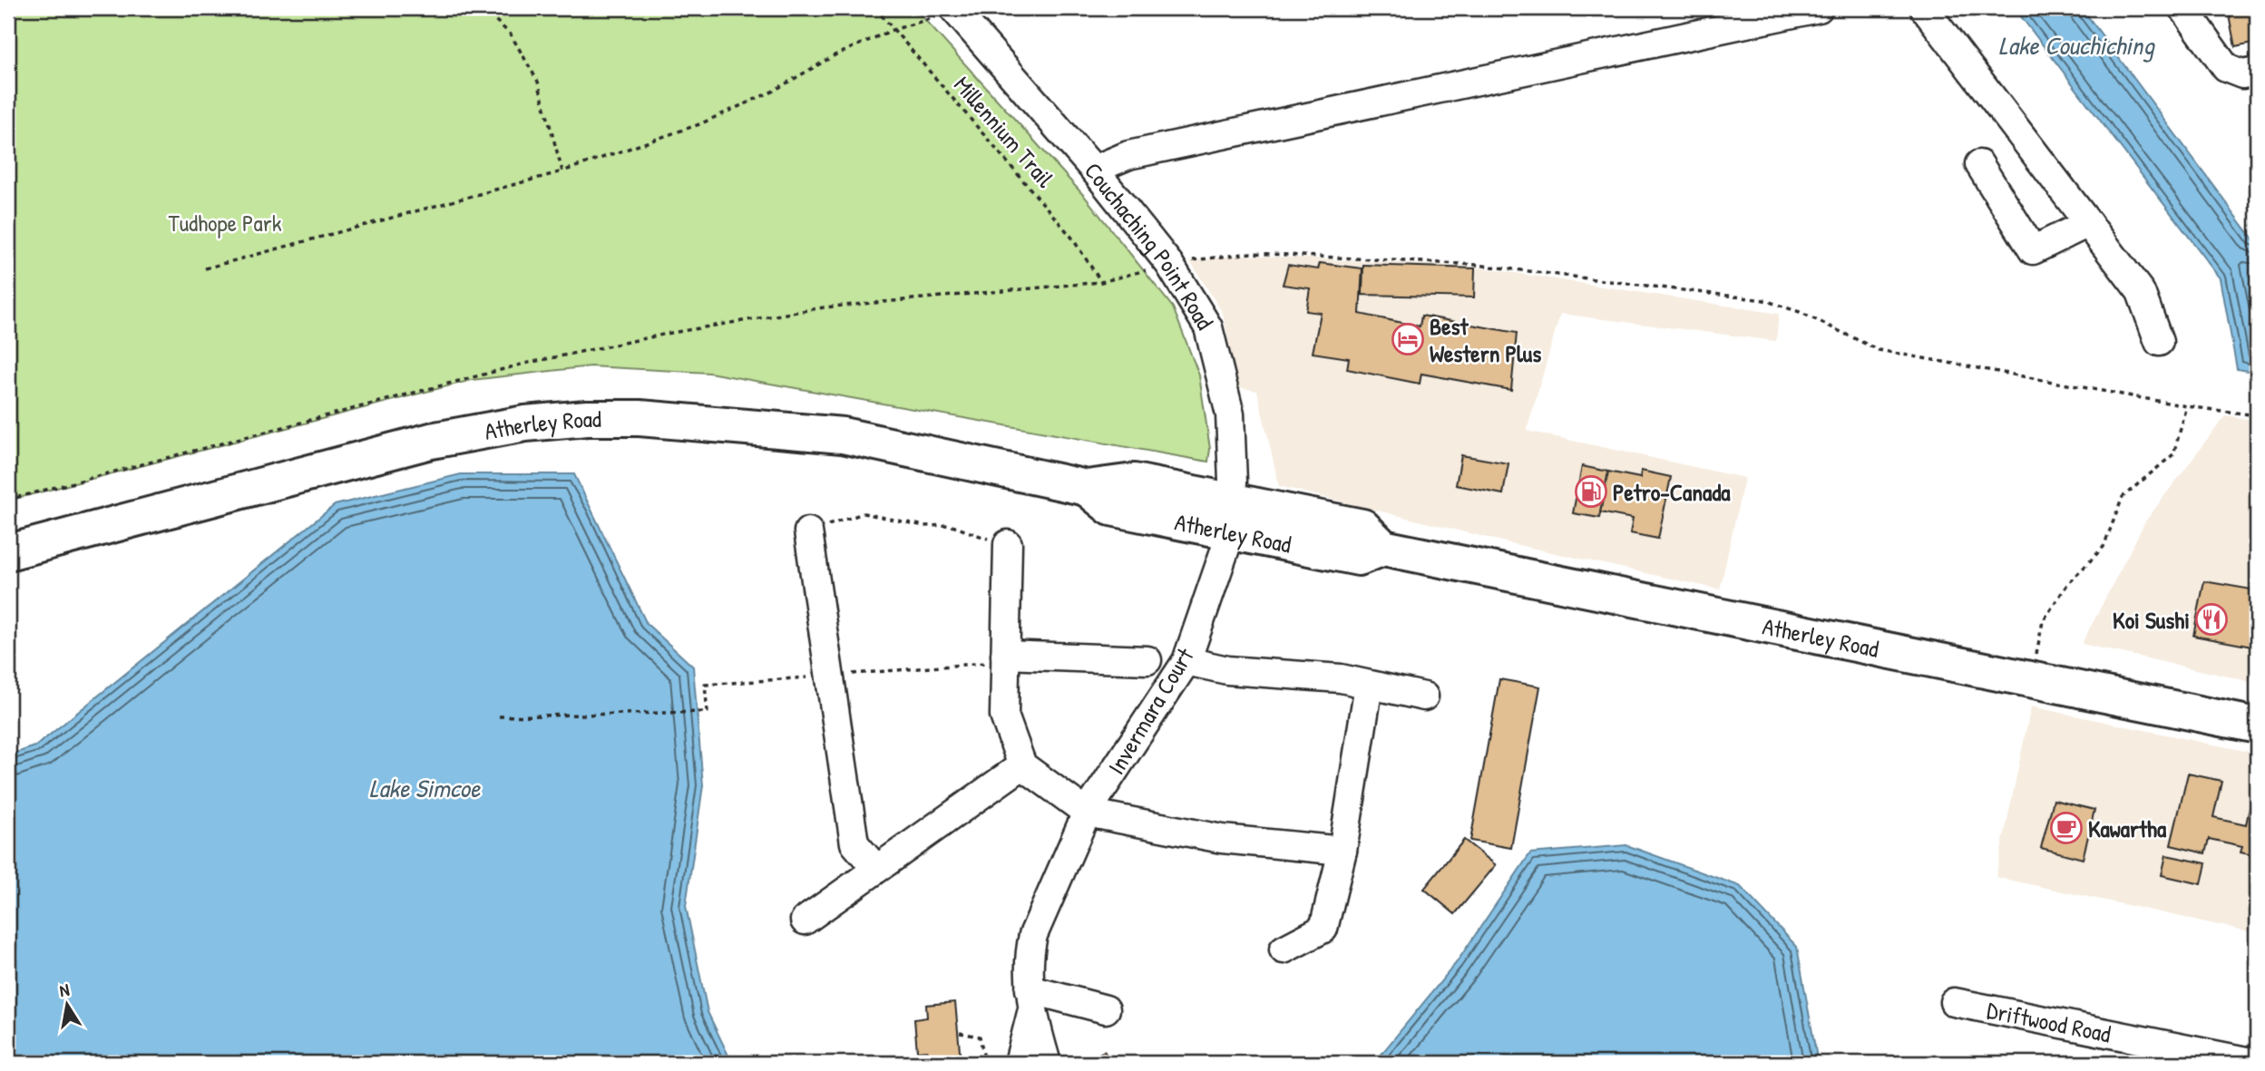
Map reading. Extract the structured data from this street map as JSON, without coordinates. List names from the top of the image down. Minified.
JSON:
{"streets":{"highway":["Atherley Road"],"street":["Couchaching Point Road","Invermara Court","Driftwood Road"],"path":["Millennium Trail"]},"crossings":[["Couchaching Point Road","Atherley Road"],["Couchaching Point Road","Invermara Court"],["Atherley Road","Invermara Court"]],"water":["Lake Couchiching","Lake Simcoe"],"parks":["Tudhope Park"],"places":{"hotel":["Best Western Plus"],"fuel station":["Petro-Canada"],"restaurant":["Koi Sushi"],"cafe":["Kawartha"]},"north":"top"}
